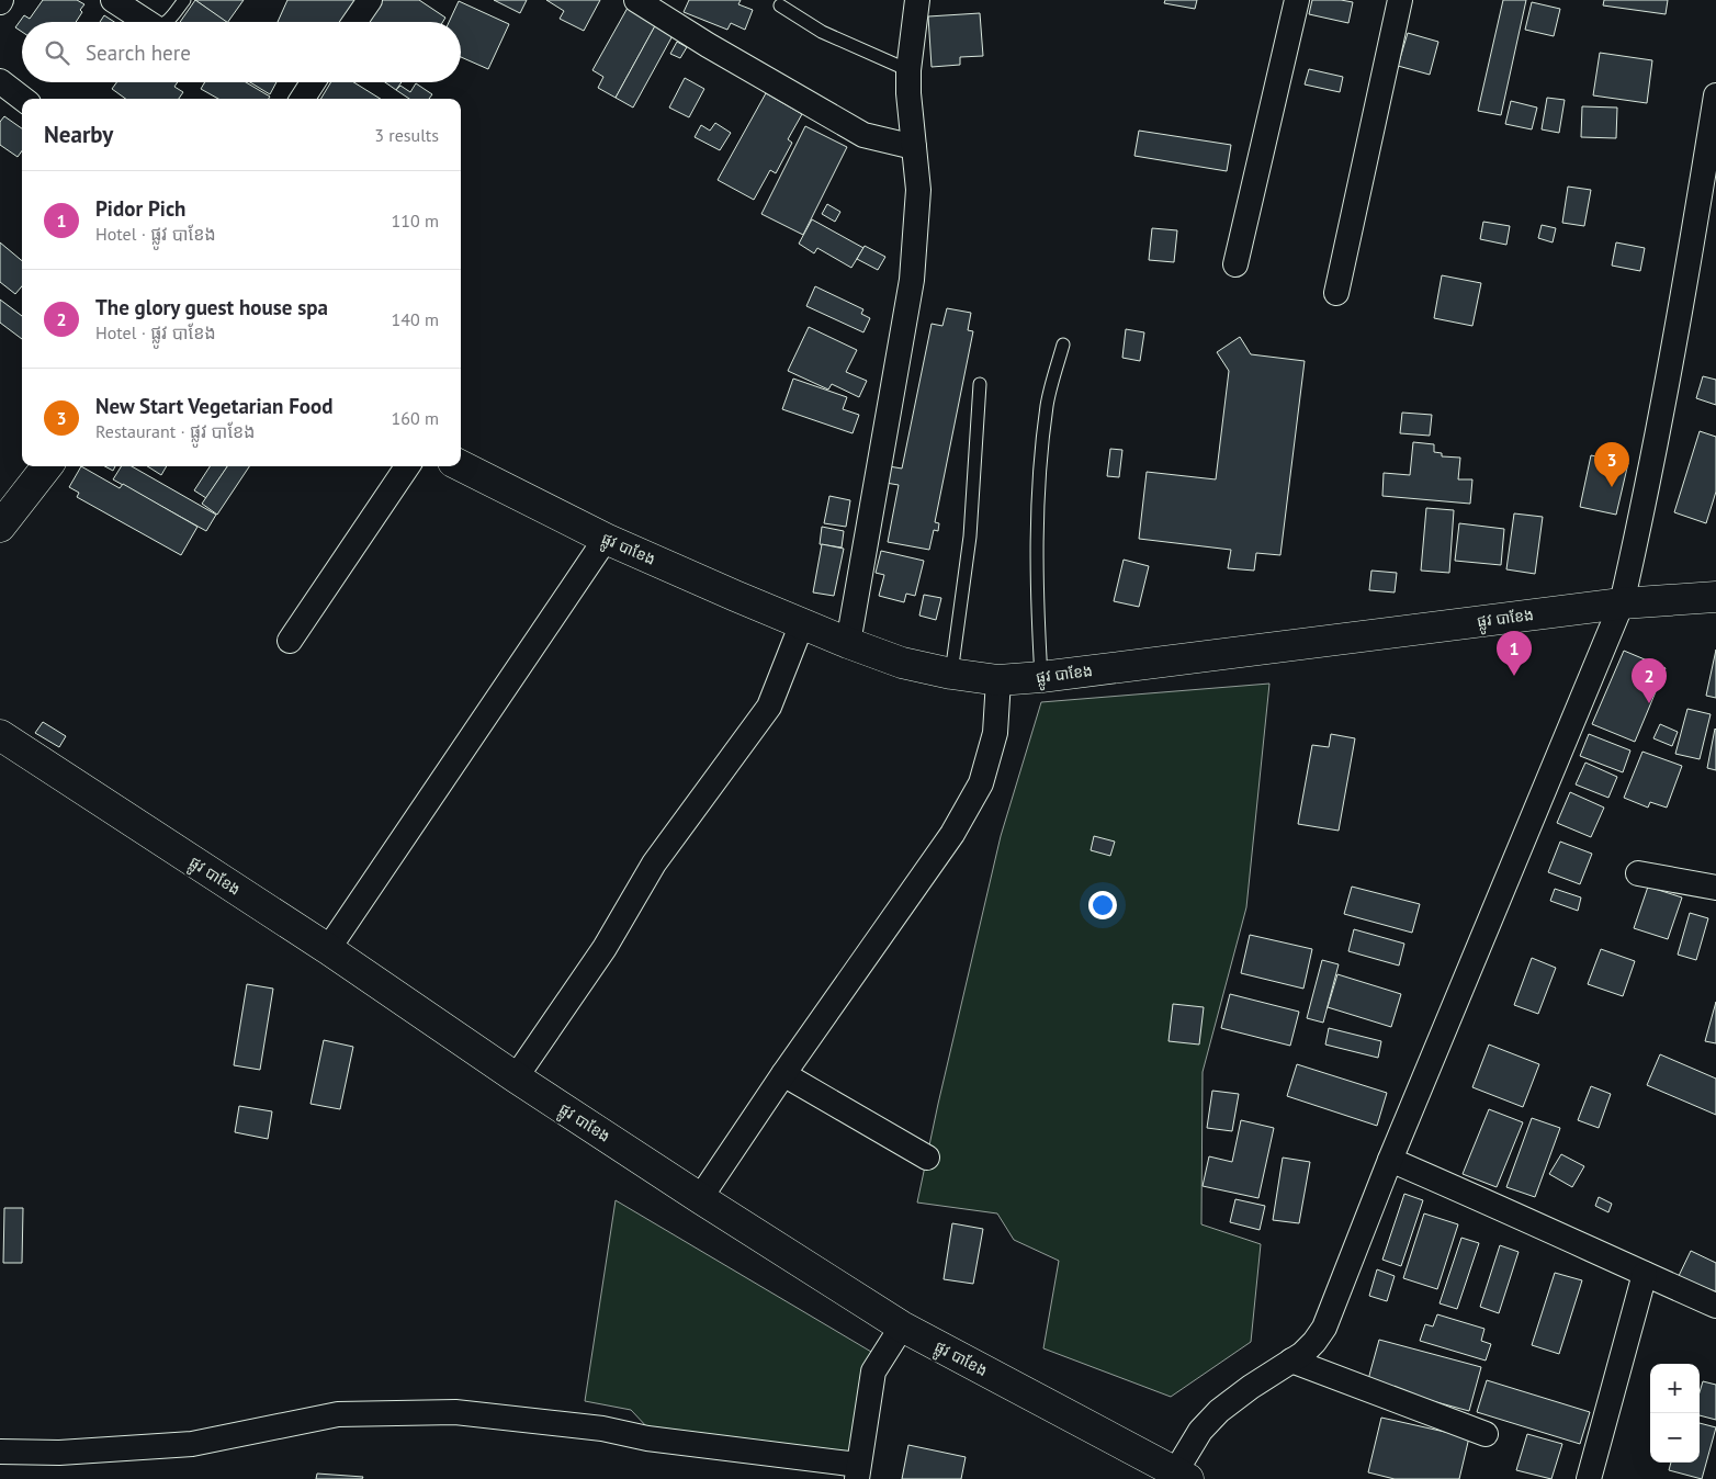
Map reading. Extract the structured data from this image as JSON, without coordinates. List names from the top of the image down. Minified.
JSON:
{"streets":{"street":["ផ្លូវ បាខែង"]},"page":{"search":"Search here","heading":["Nearby","3 results"],"list":[{"mark":"1","name":"Pidor Pich","note":"Hotel · ផ្លូវ បាខែង","value":"110 m"},{"mark":"2","name":"The glory guest house spa","note":"Hotel · ផ្លូវ បាខែង","value":"140 m"},{"mark":"3","name":"New Start Vegetarian Food","note":"Restaurant · ផ្លូវ បាខែង","value":"160 m"}],"pins":["3","1","2"],"map_buttons":["+","−"]}}
